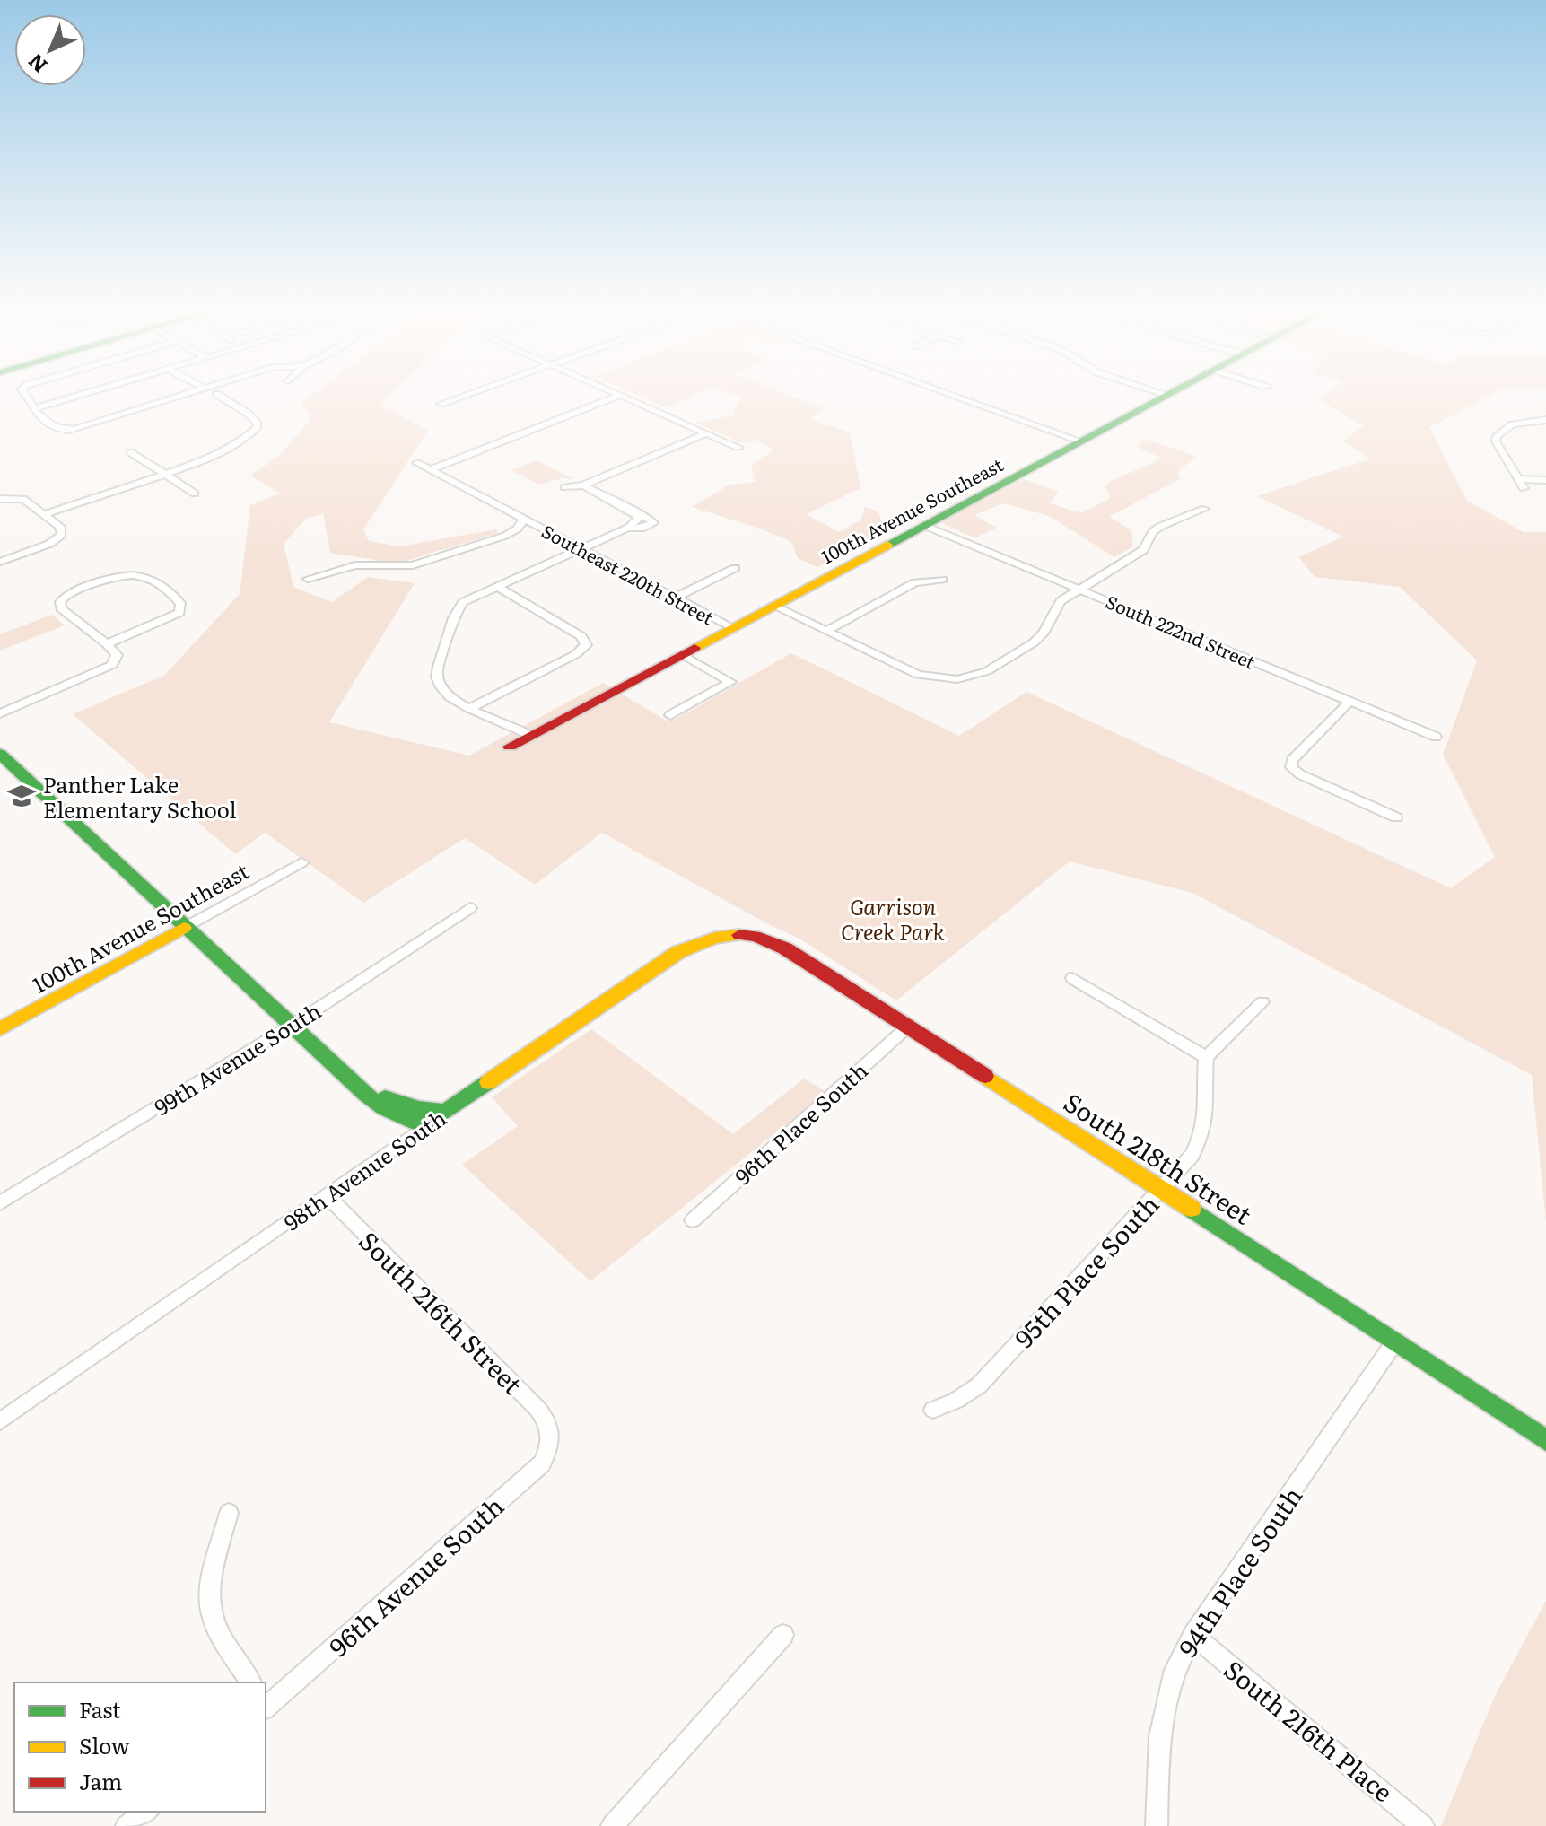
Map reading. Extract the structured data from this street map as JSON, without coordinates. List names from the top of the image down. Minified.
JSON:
{"streets":{"street":["100th Avenue Southeast","Southeast 220th Street","South 222nd Street","99th Avenue South","96th Place South","South 218th Street","98th Avenue South","95th Place South","South 216th Street","94th Place South","96th Avenue South","South 216th Place"]},"crossings":[["100th Avenue Southeast","Southeast 220th Street"],["100th Avenue Southeast","South 222nd Street"],["96th Place South","South 218th Street"],["South 218th Street","98th Avenue South"],["South 218th Street","95th Place South"],["South 218th Street","94th Place South"],["98th Avenue South","South 216th Street"],["South 216th Street","96th Avenue South"],["94th Place South","South 216th Place"]],"parks":["Garrison Creek Park"],"places":{"school or university":["Panther Lake Elementary School"]},"legend":["Fast","Slow","Jam"],"north":"bottom left"}
